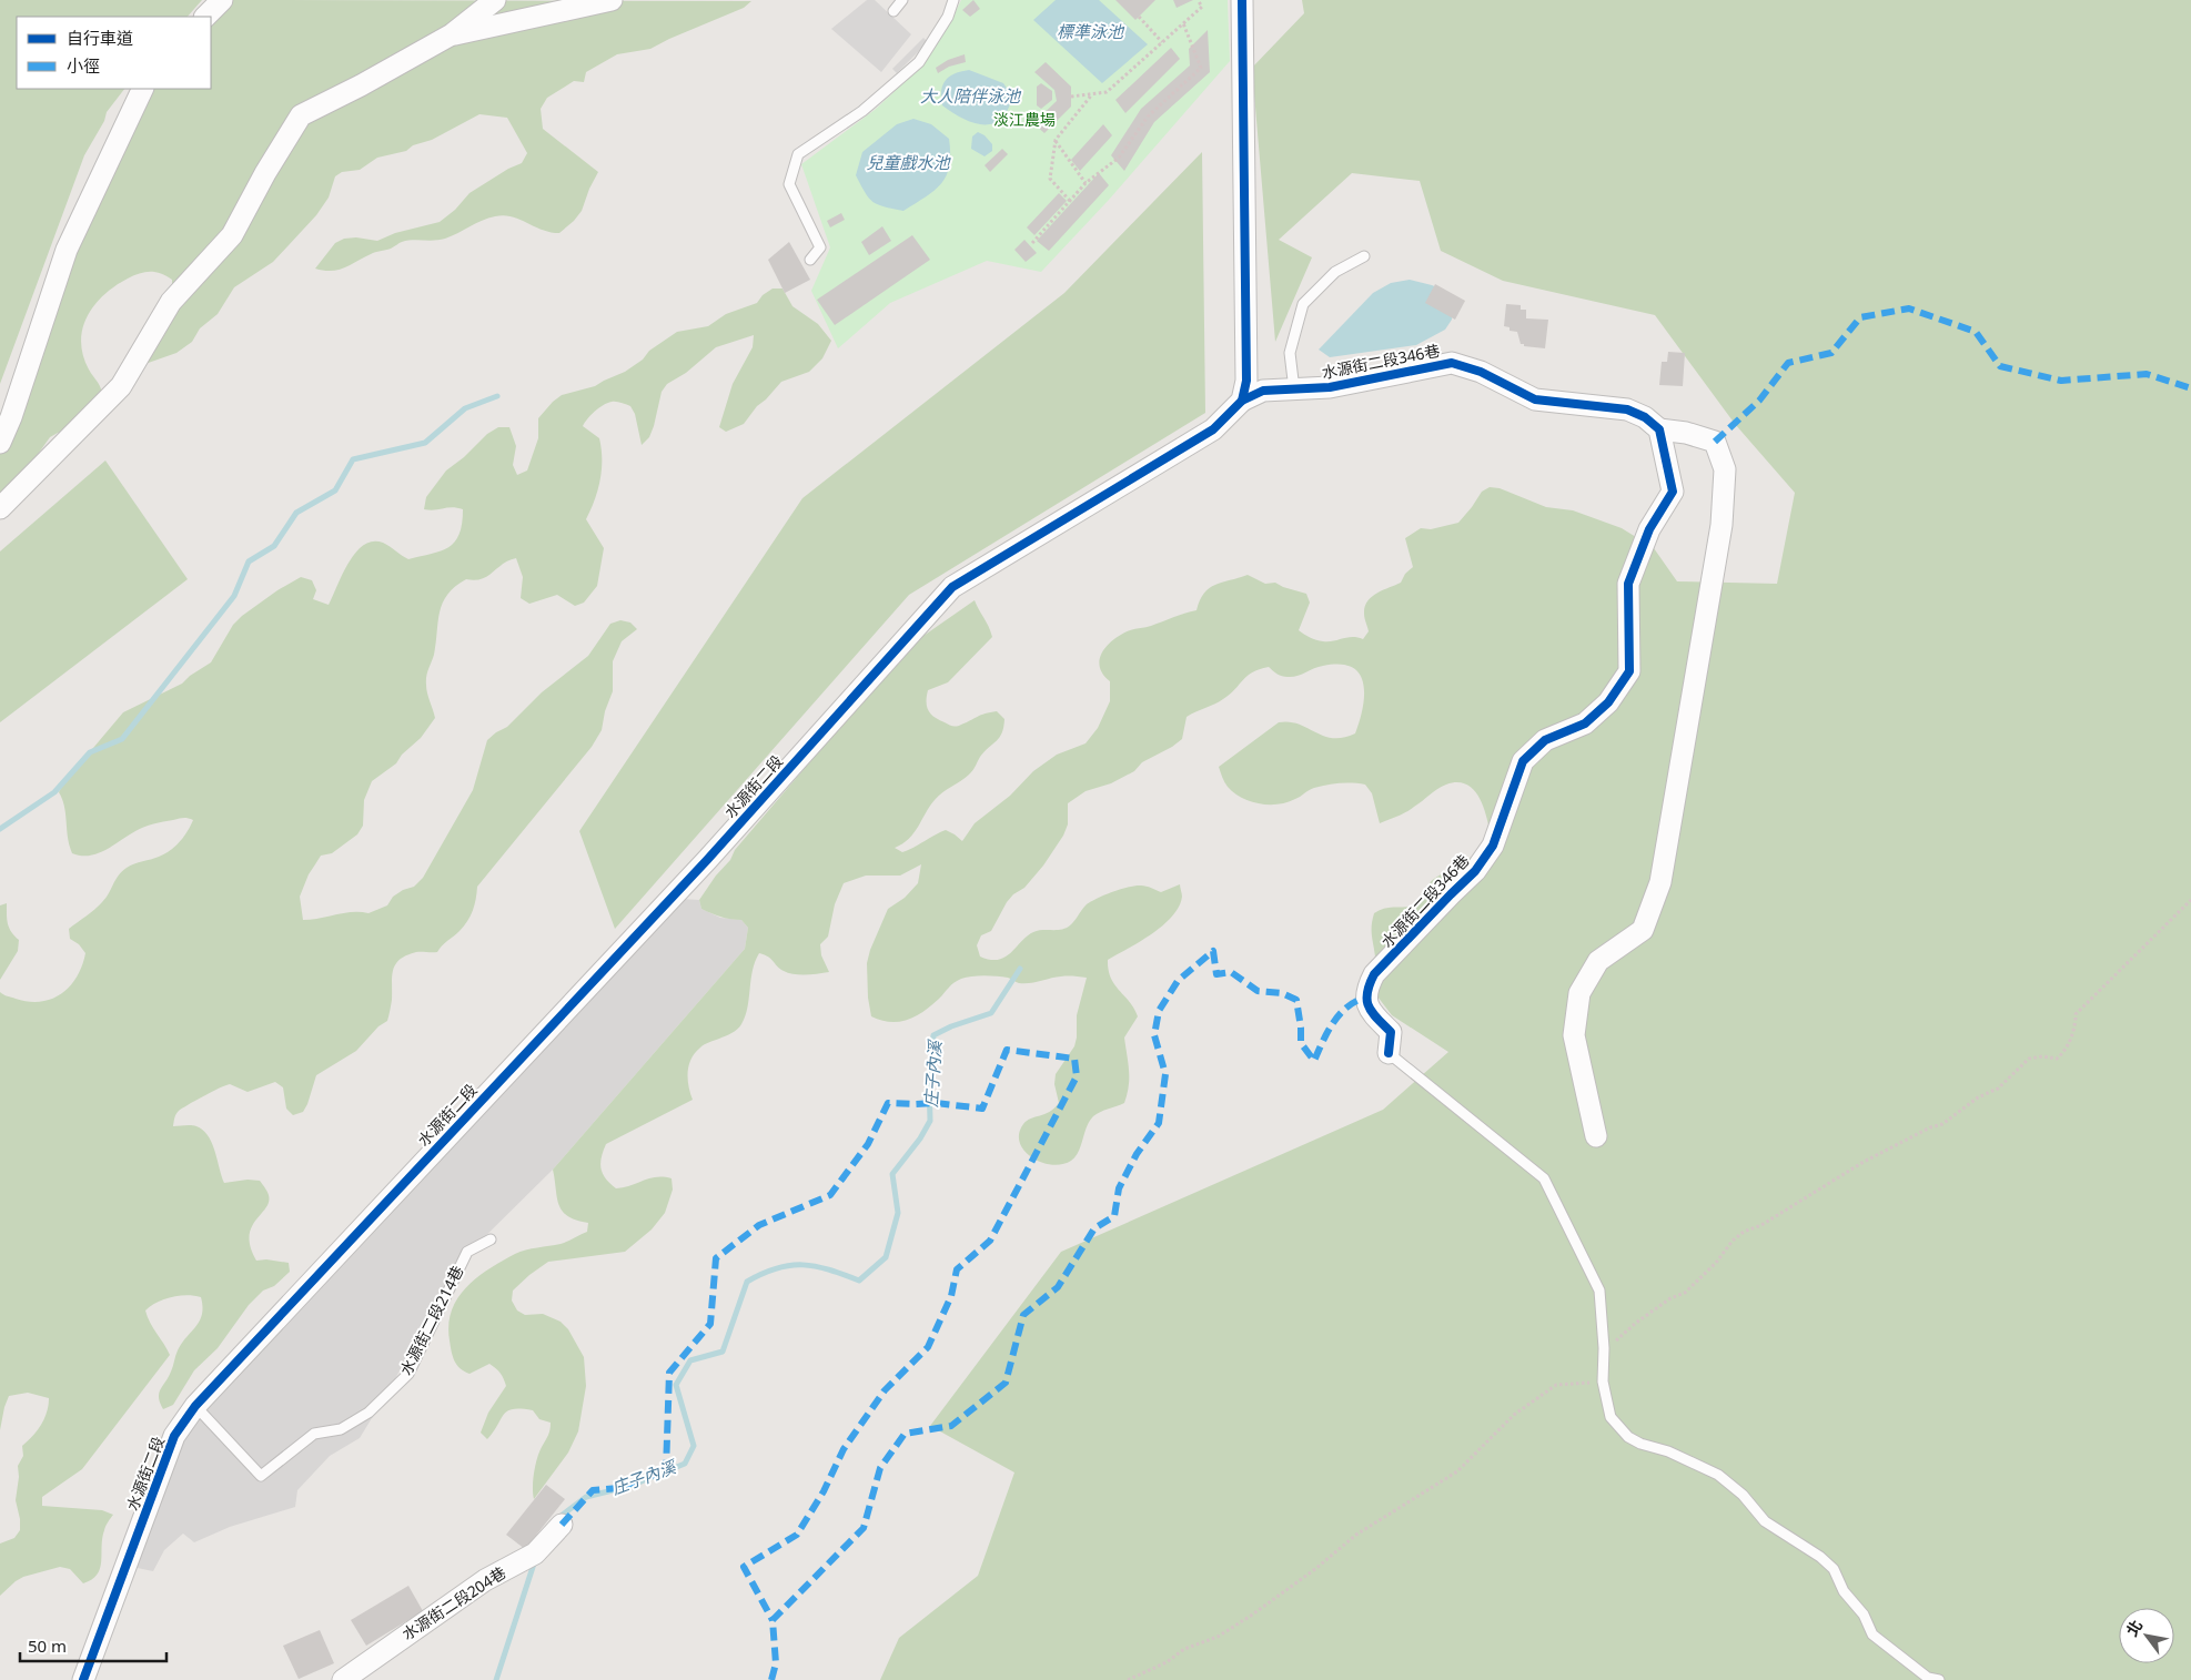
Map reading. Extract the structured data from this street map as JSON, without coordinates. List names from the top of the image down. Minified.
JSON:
{"streets":{"street":["水源街二段346巷","水源街二段","水源街二段204巷"],"lane":["水源街二段214巷"]},"crossings":[["水源街二段346巷","水源街二段"],["水源街二段","水源街二段214巷"]],"water":["標準泳池","大人陪伴泳池","兒童戲水池","庄子內溪"],"parks":["淡江農場"],"legend":["自行車道","小徑"],"scale_bar":"50 m","north":"top left"}
